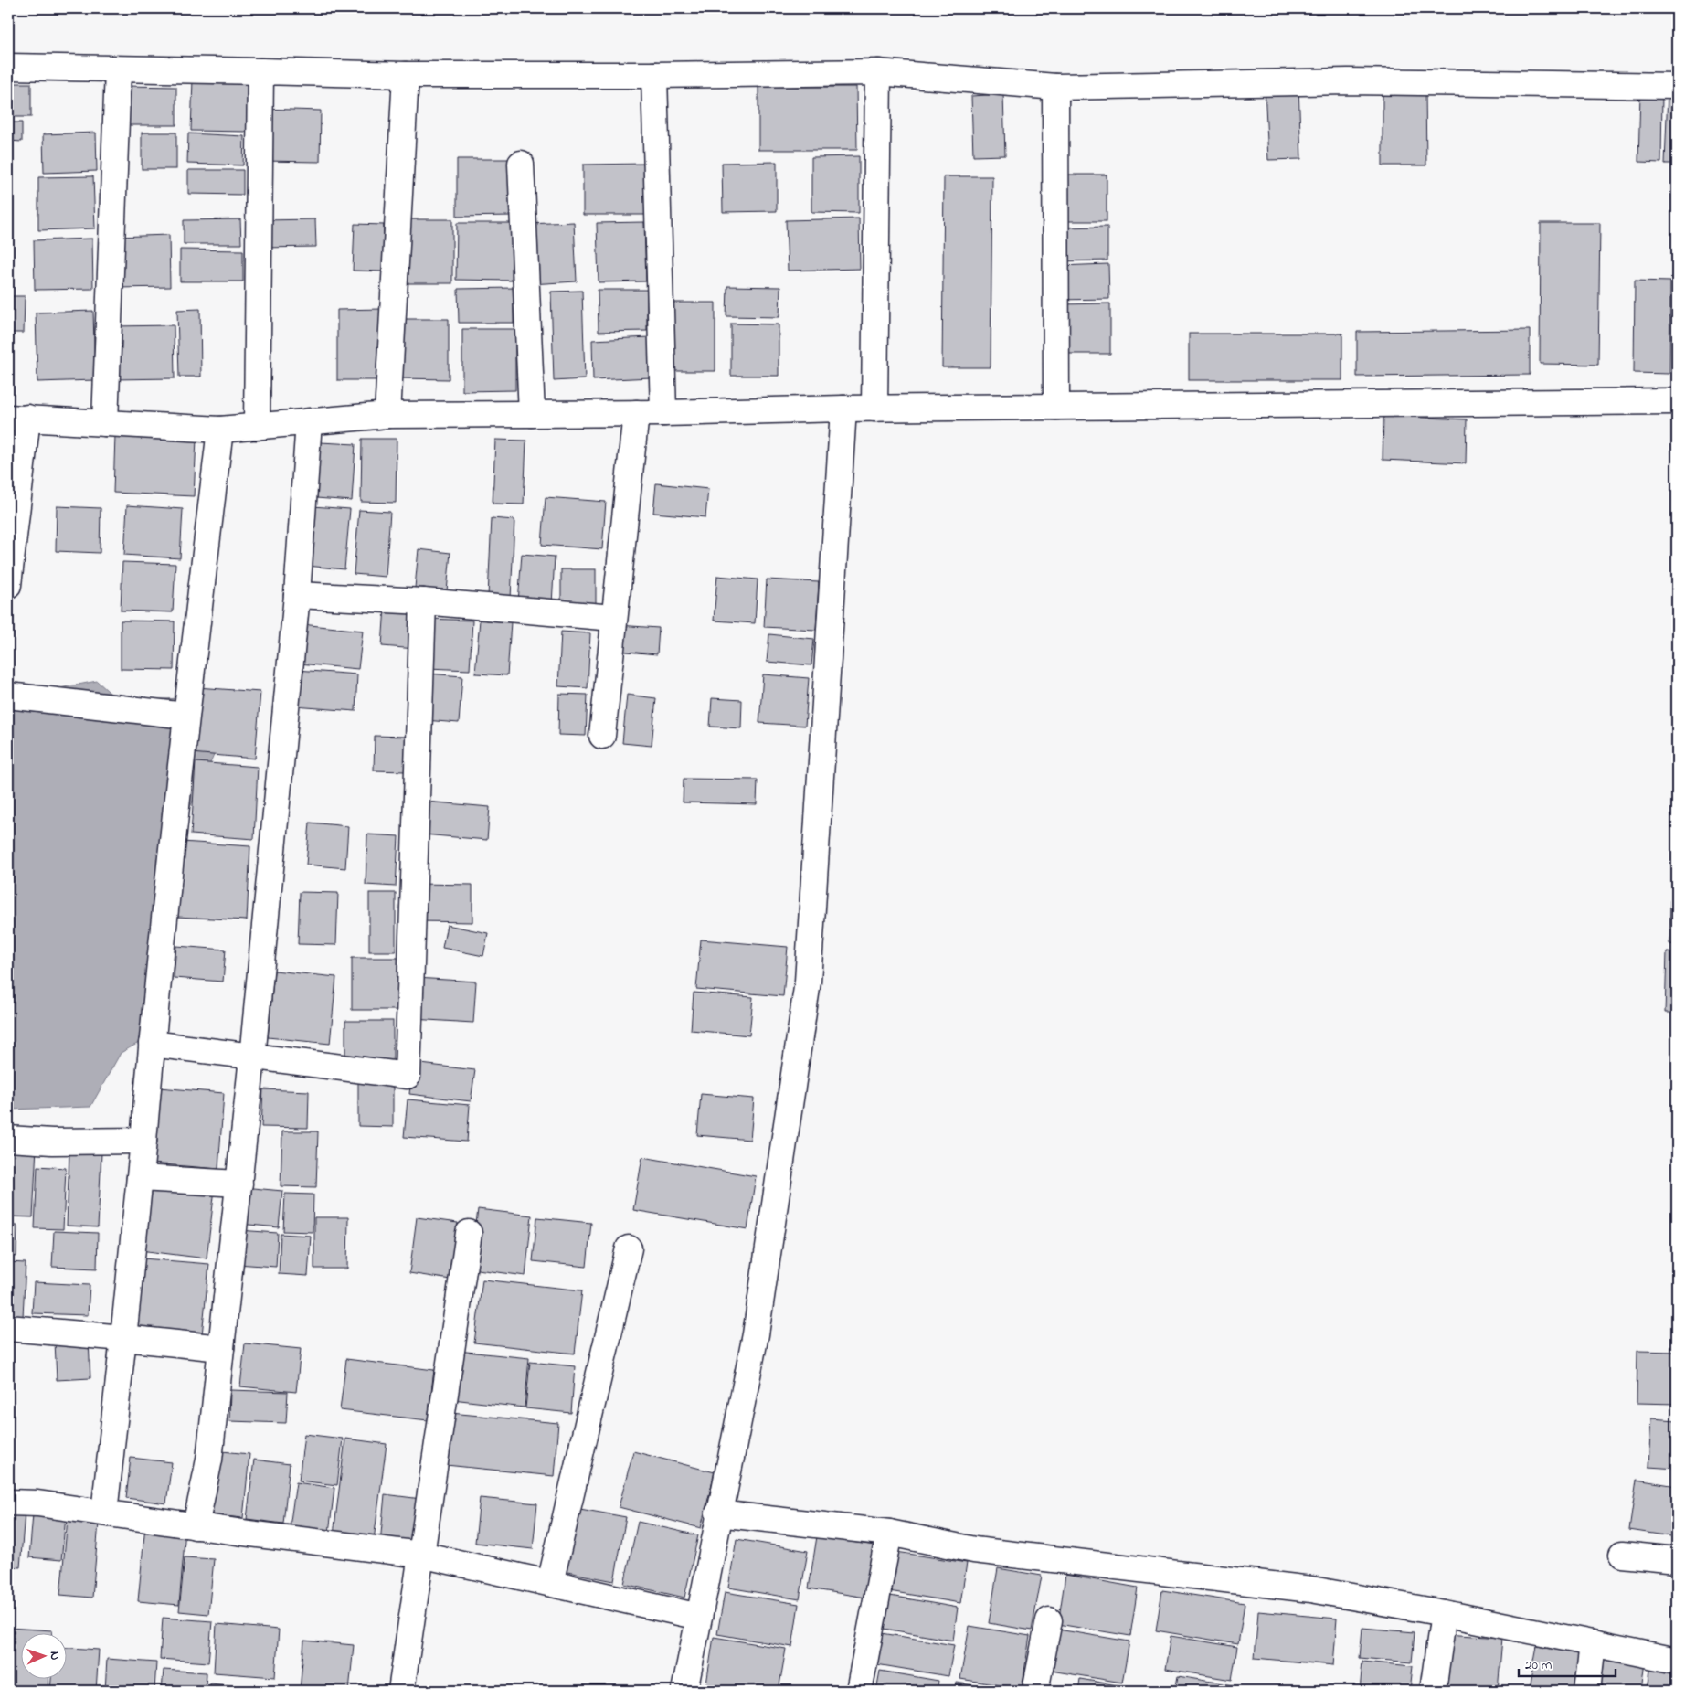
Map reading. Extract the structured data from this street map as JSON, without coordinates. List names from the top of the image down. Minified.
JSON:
{"scale_bar":"20 m","north":"right"}
